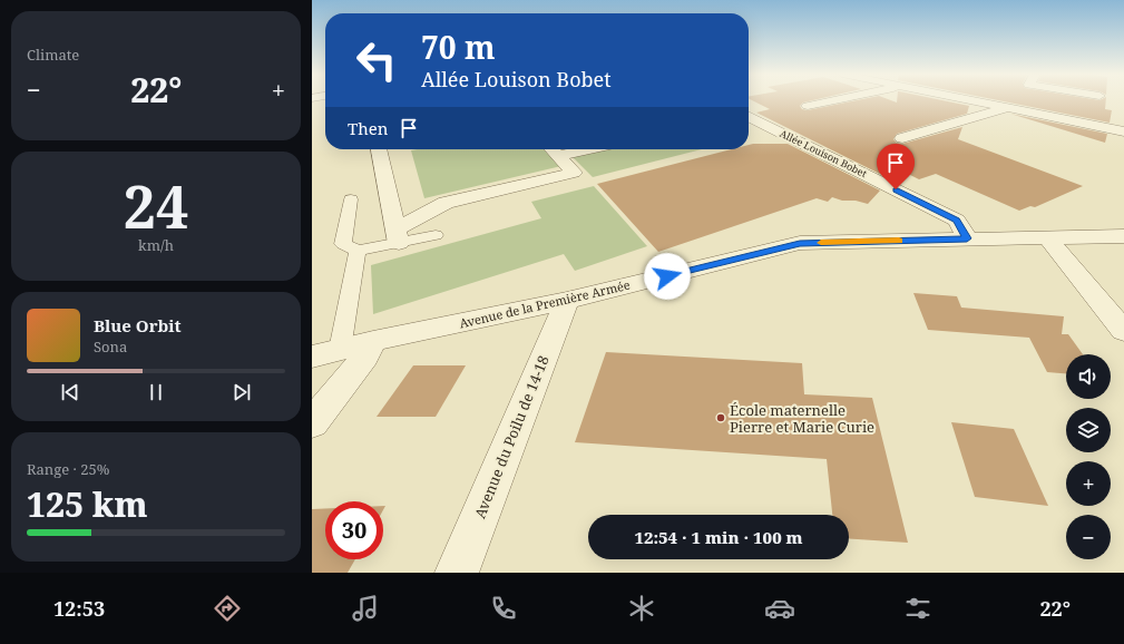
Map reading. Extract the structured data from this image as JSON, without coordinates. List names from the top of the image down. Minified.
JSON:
{"streets":{"street":["Allée Louison Bobet","Avenue de la Première Armée","Avenue du Poilu de 14-18"]},"crossings":[["Allée Louison Bobet","Avenue de la Première Armée"],["Avenue de la Première Armée","Avenue du Poilu de 14-18"]],"places":["École maternelle Pierre et Marie Curie"],"page":{"tile":["Climate",["24","km/h"],["Range · 25%","125 km"]],"turn":["70 m","Allée Louison Bobet"],"heat":["−","22°","+"],"then":"Then","song":["Blue Orbit","Sona"],"map_buttons":["+","−"],"limit":"30","trip":"12:54 · 1 min · 100 m","tabs":["12:53","22°"]}}
